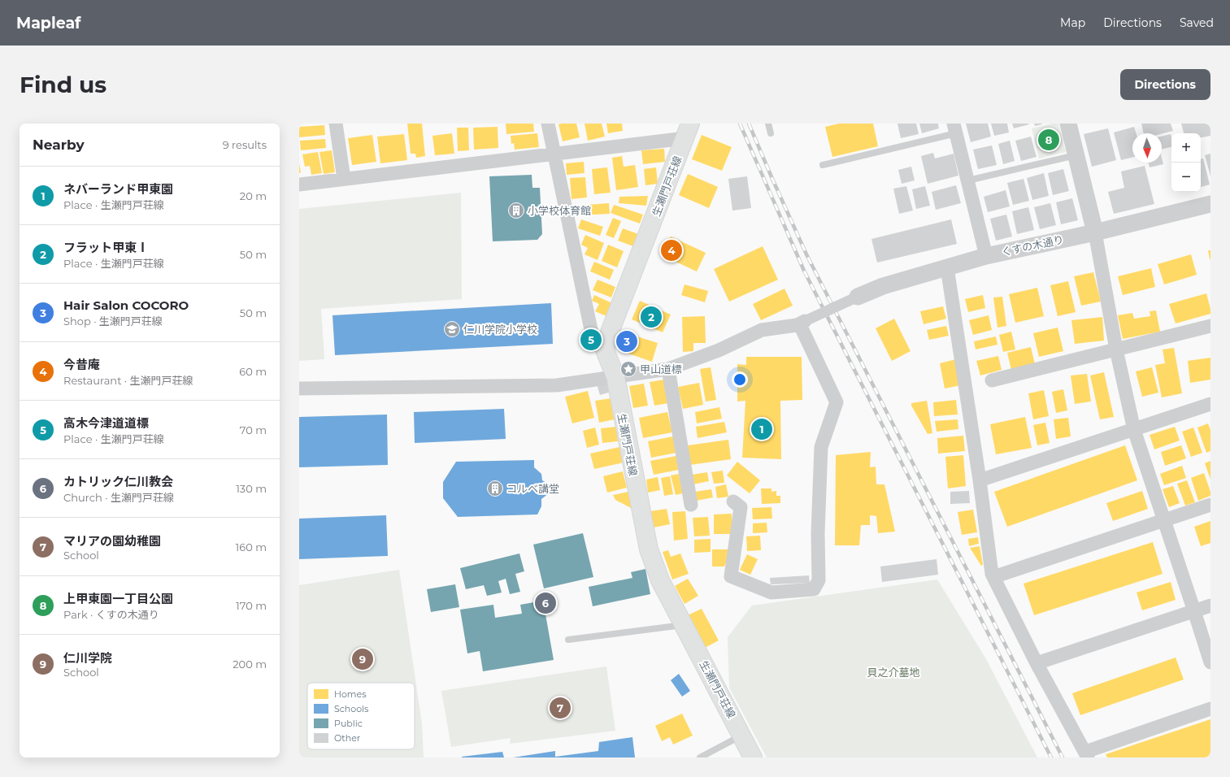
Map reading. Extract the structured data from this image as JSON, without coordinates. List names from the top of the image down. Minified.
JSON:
{"streets":{"main road":["生瀬門戸荘線"],"street":["くすの木通り"]},"parks":["貝之介墓地"],"places":{"building":["小学校体育館","コルベ講堂"],"school or university":["仁川学院小学校"],"place":["甲山道標"]},"legend":["Homes","Schools","Public","Other"],"north":"bottom","page":{"header":"Mapleaf","nav":["Map","Directions","Saved"],"buttons":"Directions","title":"Find us","heading":["Nearby","9 results"],"pins":["8","4","2","5","3","1","6","9","7"],"map_buttons":["+","−"],"list":[{"mark":"1","name":"ネバーランド甲東園","note":"Place · 生瀬門戸荘線","value":"20 m"},{"mark":"2","name":"フラット甲東Ⅰ","note":"Place · 生瀬門戸荘線","value":"50 m"},{"mark":"3","name":"Hair Salon COCORO","note":"Shop · 生瀬門戸荘線","value":"50 m"},{"mark":"4","name":"今昔庵","note":"Restaurant · 生瀬門戸荘線","value":"60 m"},{"mark":"5","name":"高木今津道道標","note":"Place · 生瀬門戸荘線","value":"70 m"},{"mark":"6","name":"カトリック仁川教会","note":"Church · 生瀬門戸荘線","value":"130 m"},{"mark":"7","name":"マリアの園幼稚園","note":"School","value":"160 m"},{"mark":"8","name":"上甲東園一丁目公園","note":"Park · くすの木通り","value":"170 m"},{"mark":"9","name":"仁川学院","note":"School","value":"200 m"}]}}
